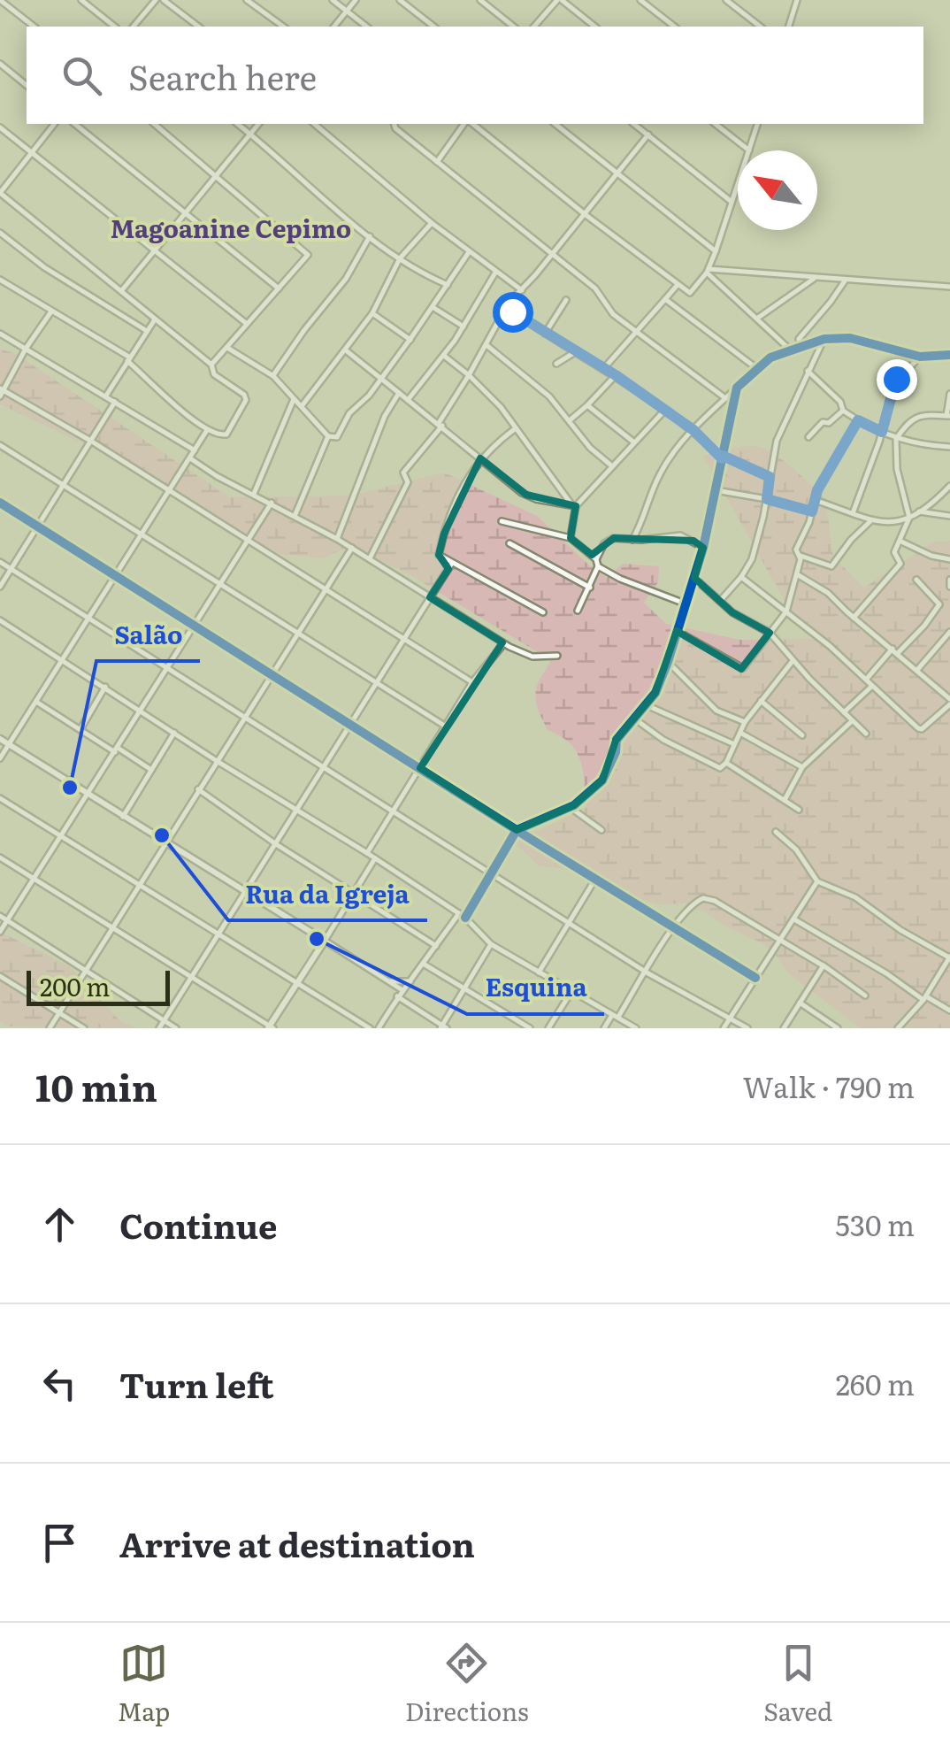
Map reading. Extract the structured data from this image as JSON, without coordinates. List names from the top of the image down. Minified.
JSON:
{"districts":["Magoanine Cepimo"],"places":["Salão","Rua da Igreja","Esquina"],"scale_bar":"200 m","north":"top left","page":{"search":"Search here","scale":"200 m","heading":["10 min","Walk · 790 m"],"list":[["Continue","530 m"],["Turn left","260 m"],"Arrive at destination"],"nav":["Map","Directions","Saved"]}}
